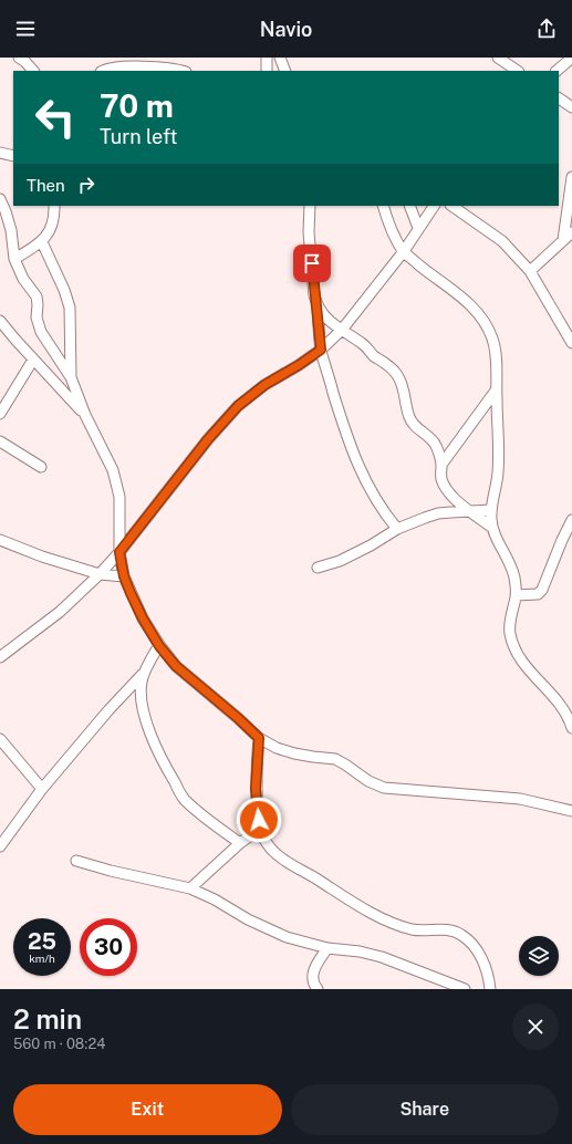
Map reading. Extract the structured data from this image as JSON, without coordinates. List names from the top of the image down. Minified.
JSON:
{"page":{"header":"Navio","turn":["70 m","Turn left"],"then":"Then","speed":"25 km/h","limit":"30","heading":["2 min","560 m · 08:24"],"buttons":["Exit","Share"]}}
